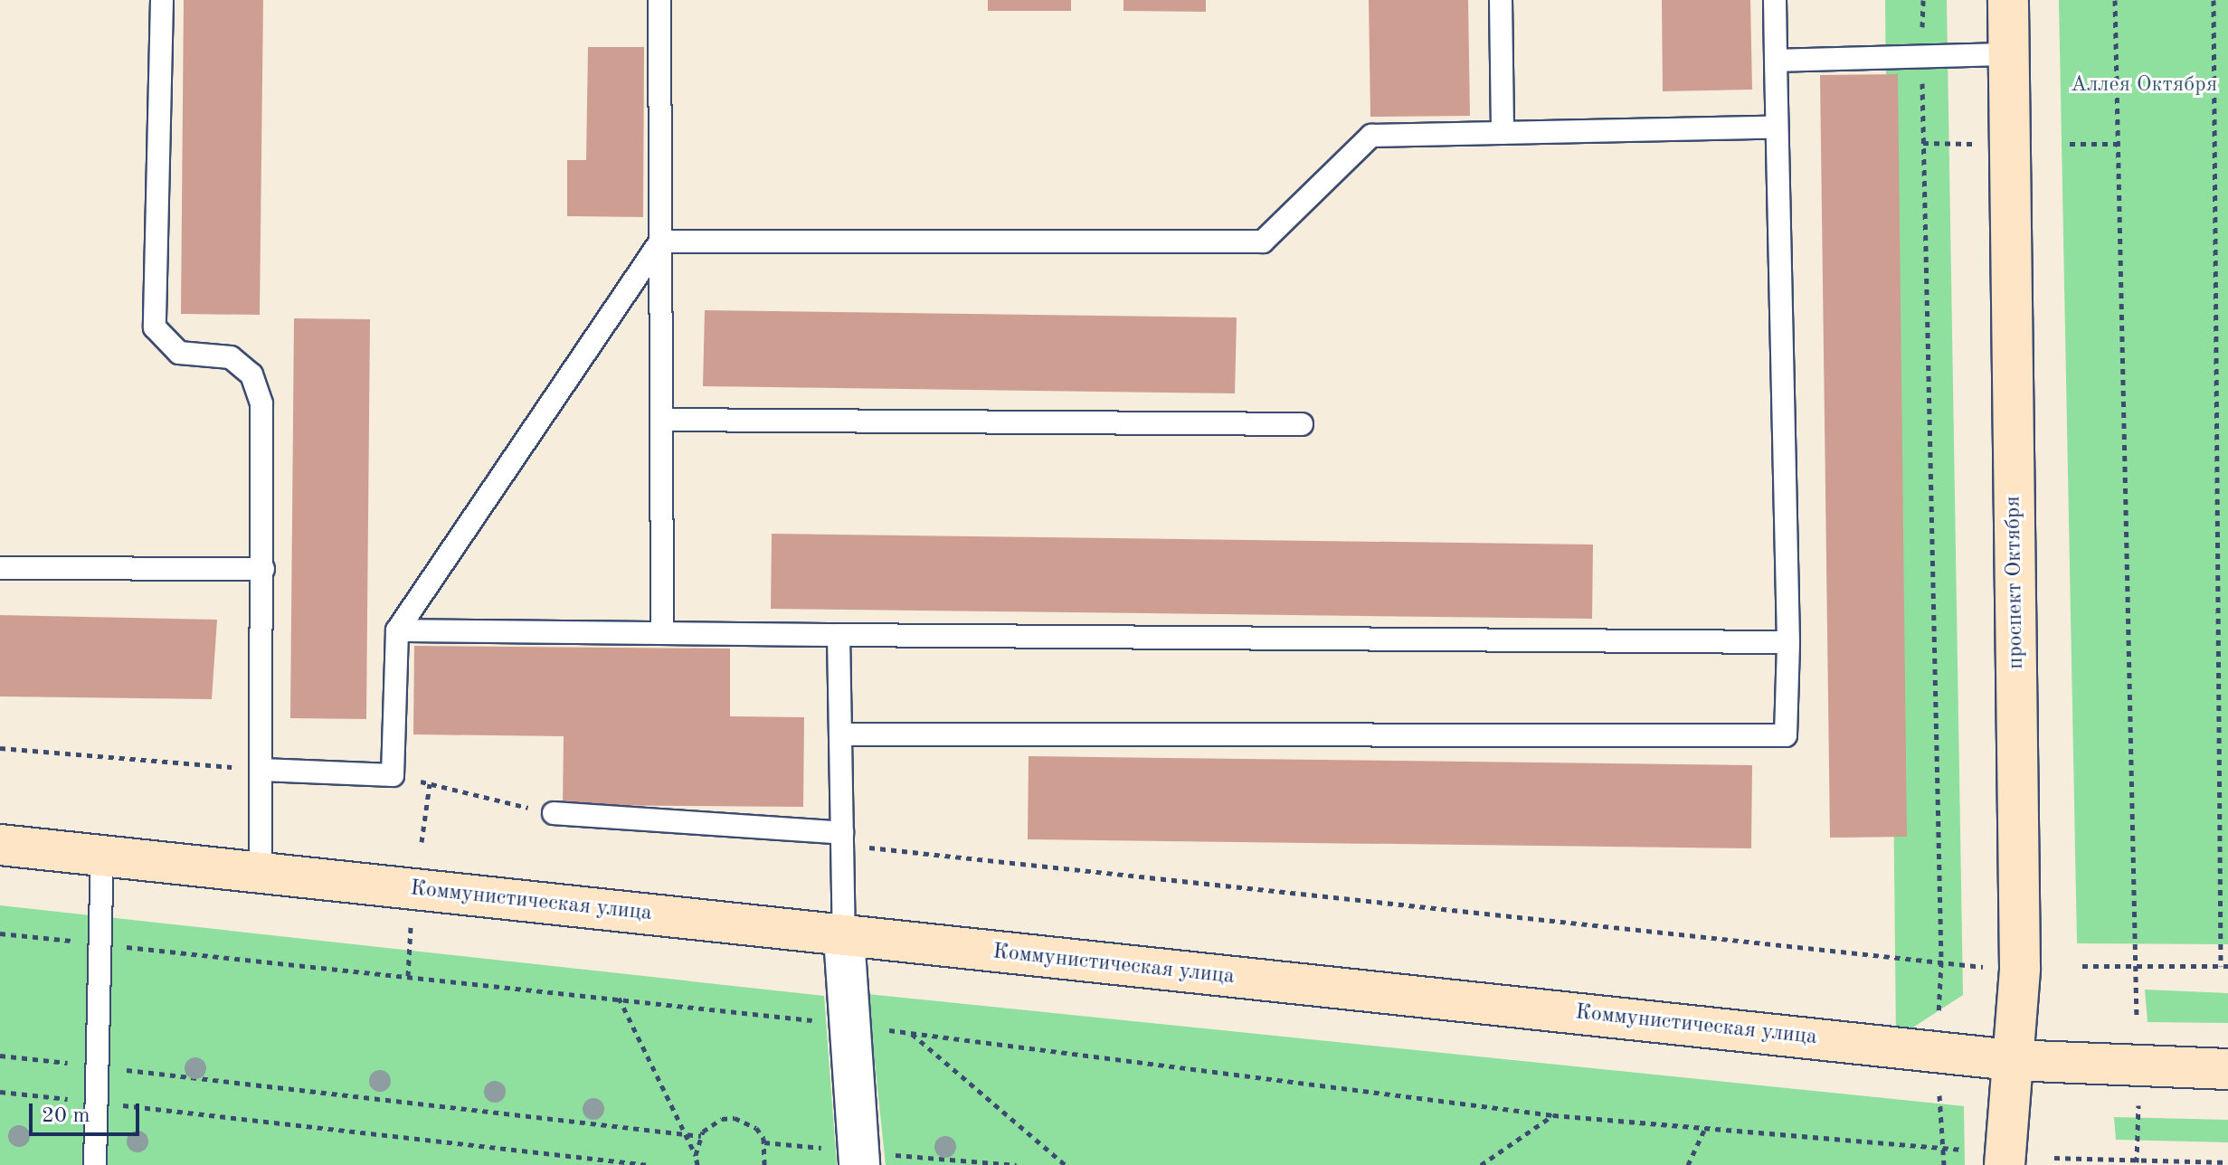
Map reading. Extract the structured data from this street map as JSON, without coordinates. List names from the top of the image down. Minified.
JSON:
{"streets":{"main road":["проспект Октября","Коммунистическая улица"]},"crossings":[["проспект Октября","Коммунистическая улица"]],"parks":["Аллея Октября"],"scale_bar":"20 m"}
